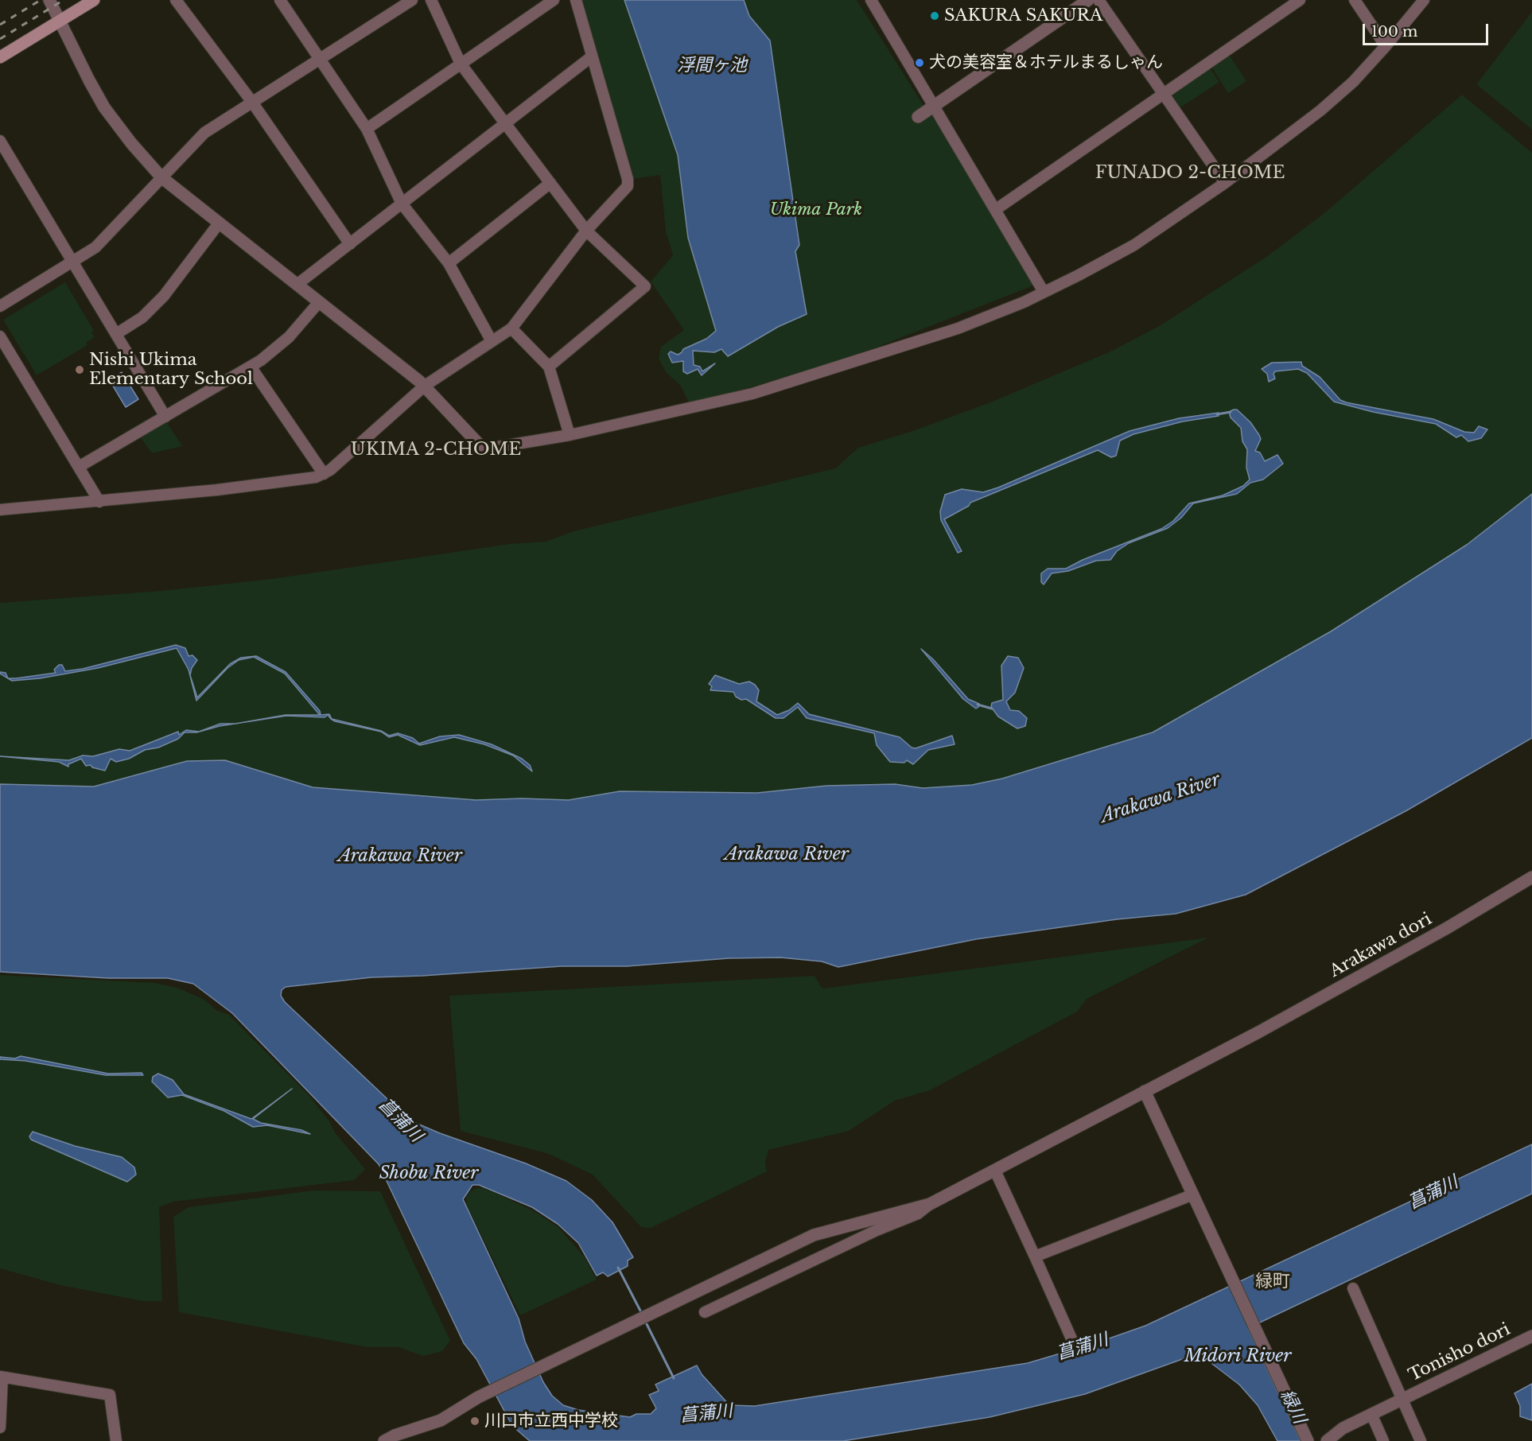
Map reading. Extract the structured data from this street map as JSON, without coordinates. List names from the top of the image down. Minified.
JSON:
{"streets":{"street":["Arakawa dori","Tonisho dori"]},"districts":["FUNADO 2-CHOME","UKIMA 2-CHOME","緑町"],"water":["浮間ヶ池","Arakawa River","菖蒲川","Shobu River","Midori River","緑川"],"parks":["Ukima Park"],"places":["SAKURA SAKURA","犬の美容室＆ホテルまるしゃん","Nishi Ukima Elementary School","川口市立西中学校"],"scale_bar":"100 m"}
